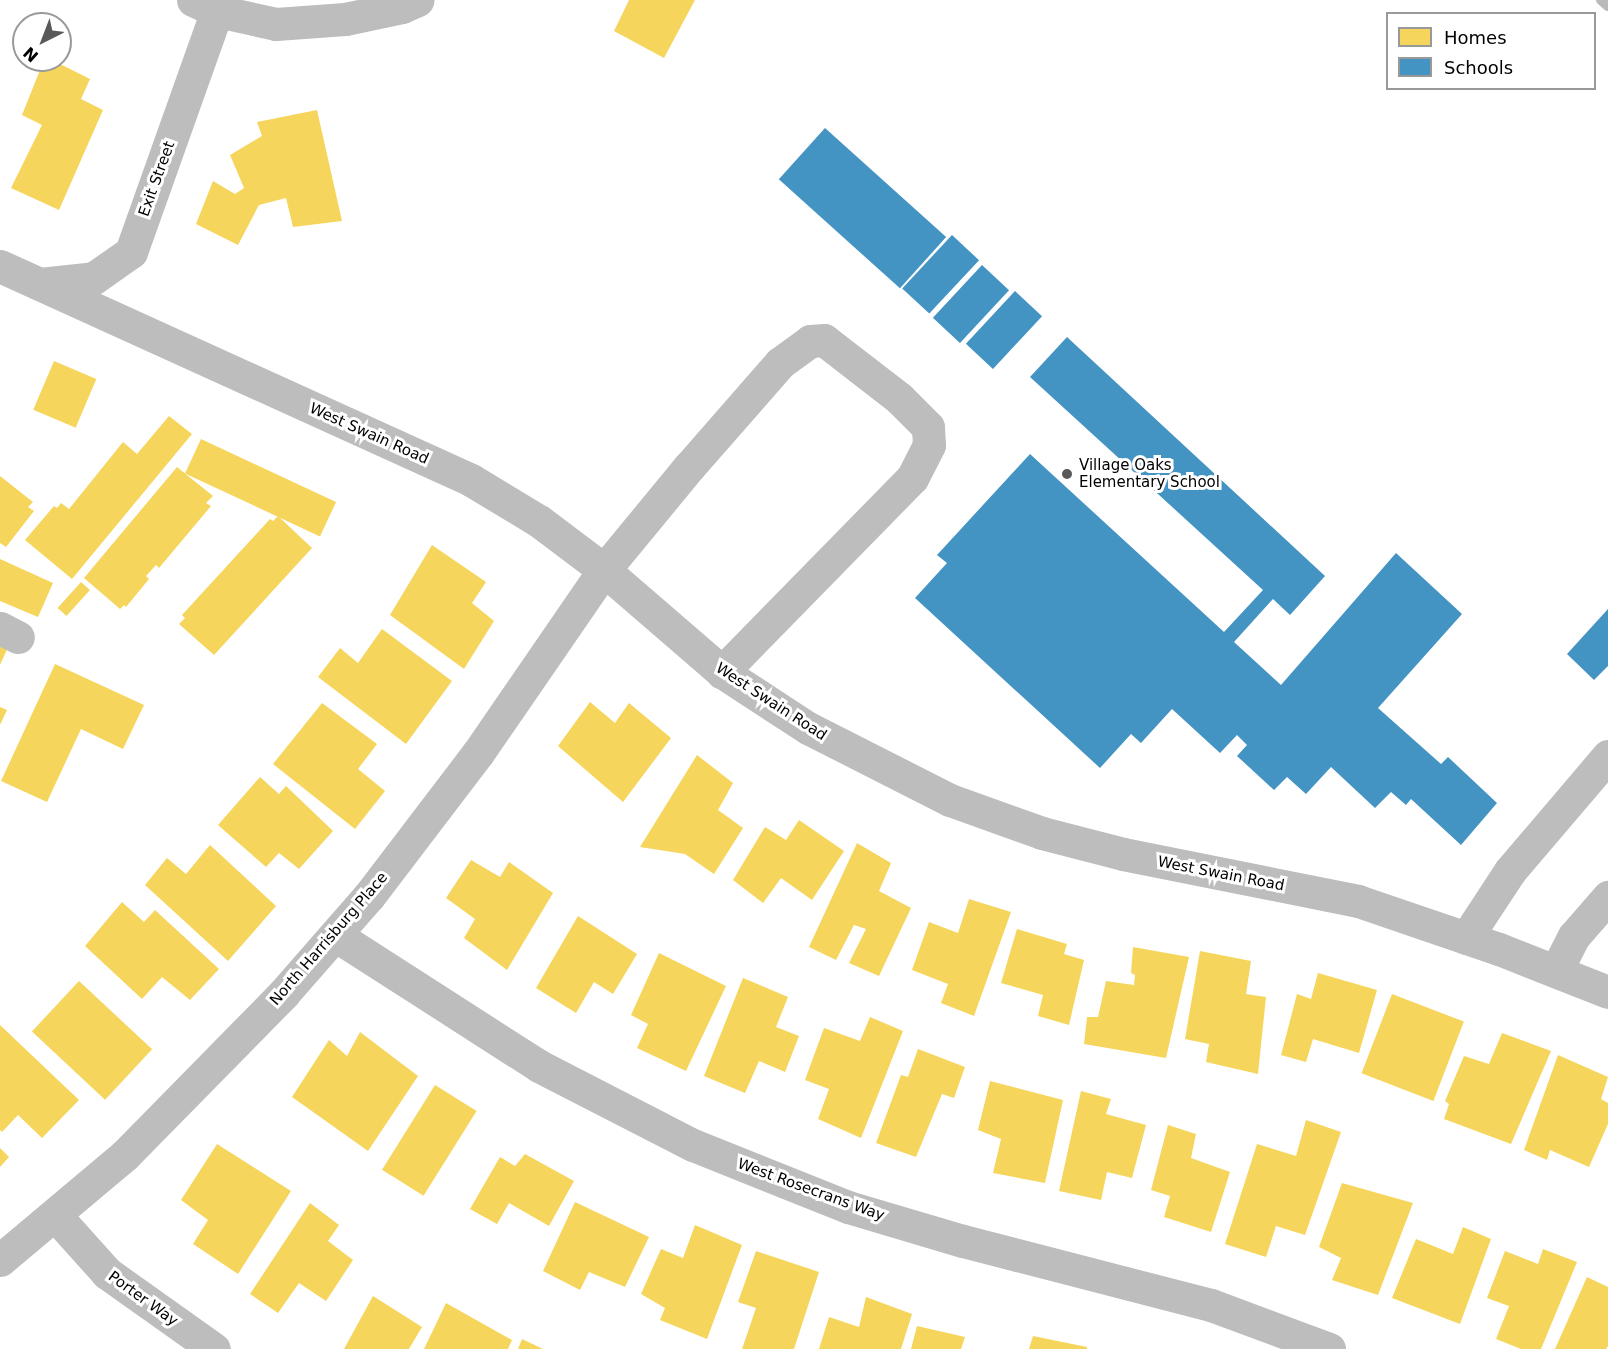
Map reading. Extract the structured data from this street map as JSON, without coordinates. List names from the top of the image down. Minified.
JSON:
{"streets":{"street":["Exit Street","West Swain Road","North Harrisburg Place","West Rosecrans Way","Porter Way"]},"crossings":[["Exit Street","West Swain Road"],["West Swain Road","North Harrisburg Place"],["North Harrisburg Place","West Rosecrans Way"],["North Harrisburg Place","Porter Way"]],"places":["Village Oaks Elementary School"],"legend":["Homes","Schools"],"north":"bottom left"}
